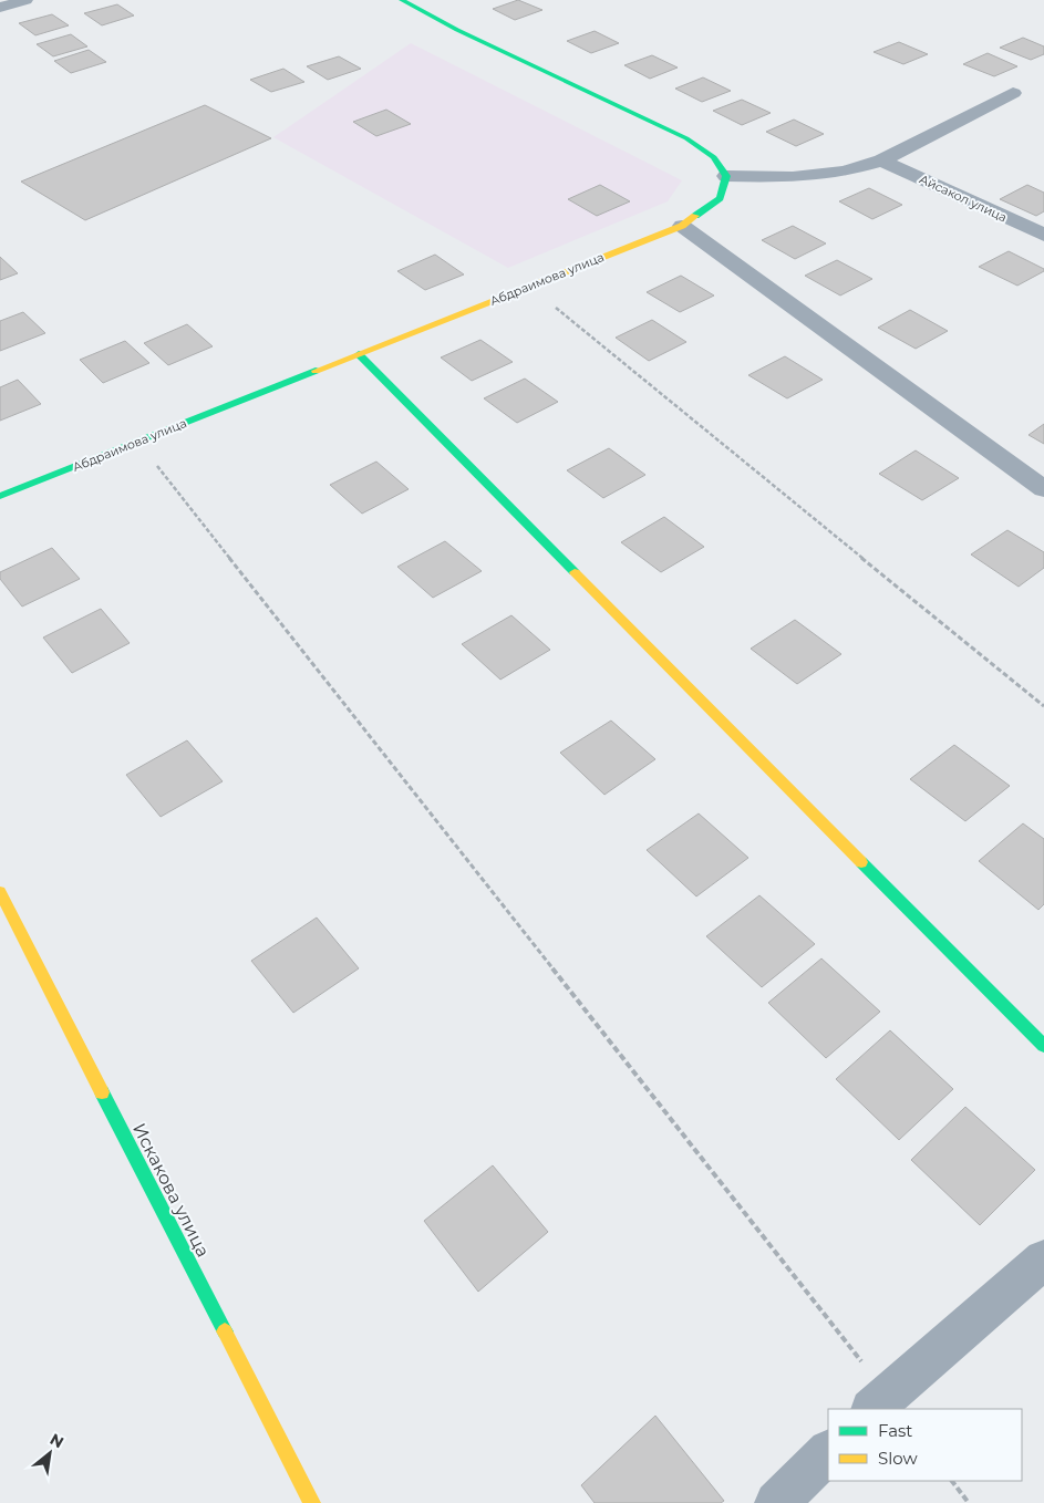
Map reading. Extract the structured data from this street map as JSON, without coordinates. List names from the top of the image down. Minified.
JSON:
{"streets":{"street":["Айсакол улица","Абдраимова улица","Искакова улица"]},"legend":["Fast","Slow"],"north":"top right"}
